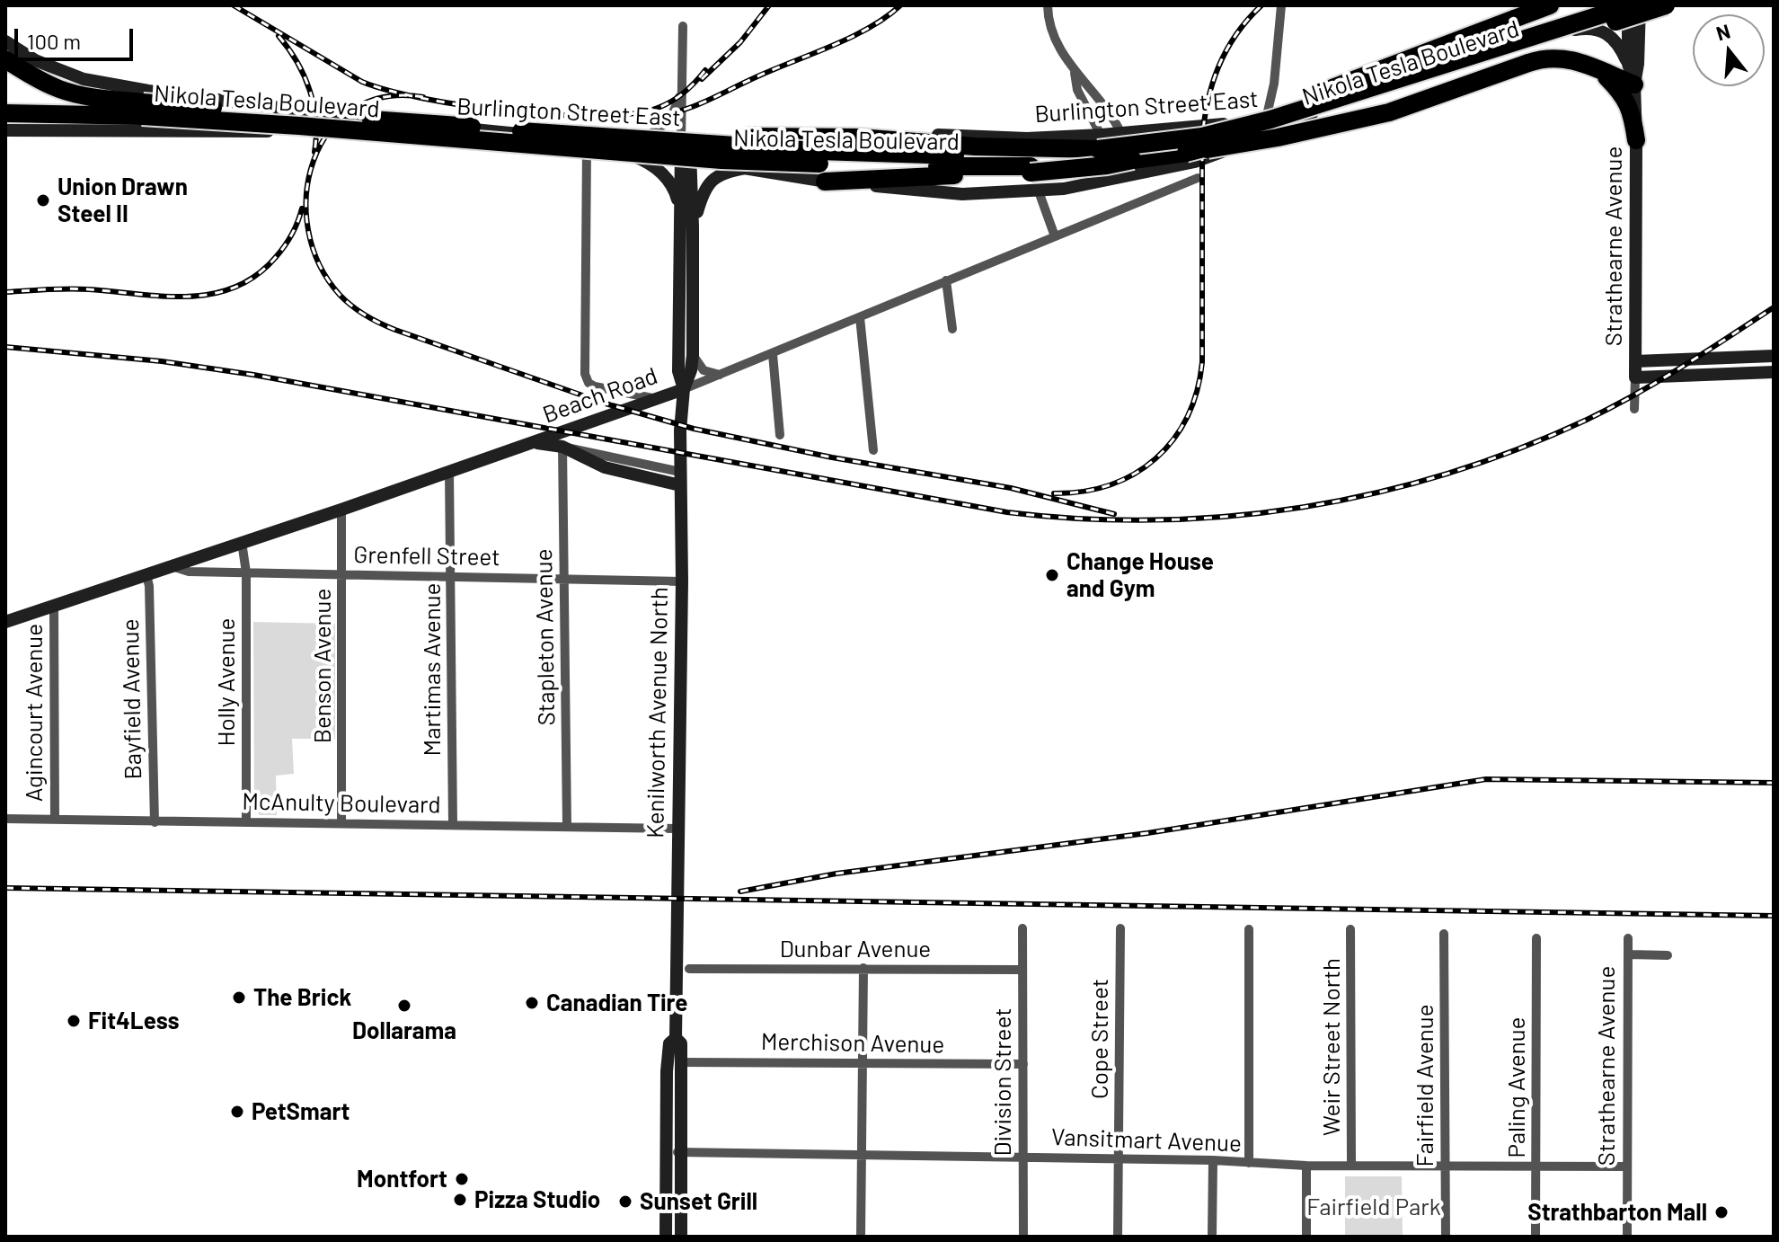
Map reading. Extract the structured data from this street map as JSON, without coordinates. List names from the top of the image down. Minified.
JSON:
{"streets":{"highway":["Nikola Tesla Boulevard"],"main road":["Burlington Street East","Strathearne Avenue","Beach Road","Kenilworth Avenue North"],"street":["Grenfell Street","Stapleton Avenue","Benson Avenue","Martimas Avenue","Holly Avenue","Bayfield Avenue","Agincourt Avenue","McAnulty Boulevard","Dunbar Avenue","Cope Street","Merchison Avenue","Weir Street North","Division Street","Fairfield Avenue","Paling Avenue","Vansitmart Avenue"]},"crossings":[["Nikola Tesla Boulevard","Burlington Street East"],["Nikola Tesla Boulevard","Strathearne Avenue"],["Burlington Street East","Strathearne Avenue"],["Burlington Street East","Kenilworth Avenue North"],["Strathearne Avenue","Vansitmart Avenue"],["Beach Road","Grenfell Street"],["Beach Road","Benson Avenue"],["Beach Road","Martimas Avenue"],["Beach Road","Holly Avenue"],["Beach Road","Bayfield Avenue"],["Beach Road","Agincourt Avenue"],["Beach Road","Kenilworth Avenue North"],["Grenfell Street","Stapleton Avenue"],["Grenfell Street","Benson Avenue"],["Grenfell Street","Martimas Avenue"],["Grenfell Street","Holly Avenue"],["Grenfell Street","Kenilworth Avenue North"],["Stapleton Avenue","McAnulty Boulevard"],["Benson Avenue","McAnulty Boulevard"],["Martimas Avenue","McAnulty Boulevard"],["Holly Avenue","McAnulty Boulevard"],["Bayfield Avenue","McAnulty Boulevard"],["Agincourt Avenue","McAnulty Boulevard"],["Kenilworth Avenue North","McAnulty Boulevard"],["Kenilworth Avenue North","Merchison Avenue"],["Kenilworth Avenue North","Vansitmart Avenue"],["Dunbar Avenue","Division Street"],["Cope Street","Vansitmart Avenue"],["Merchison Avenue","Division Street"],["Weir Street North","Vansitmart Avenue"],["Division Street","Vansitmart Avenue"],["Fairfield Avenue","Vansitmart Avenue"],["Paling Avenue","Vansitmart Avenue"]],"parks":["Fairfield Park"],"places":["Union Drawn Steel II","Change House and Gym","The Brick","Canadian Tire","Dollarama","Fit4Less","PetSmart","Montfort","Pizza Studio","Sunset Grill","Strathbarton Mall"],"scale_bar":"100 m","north":"top"}
